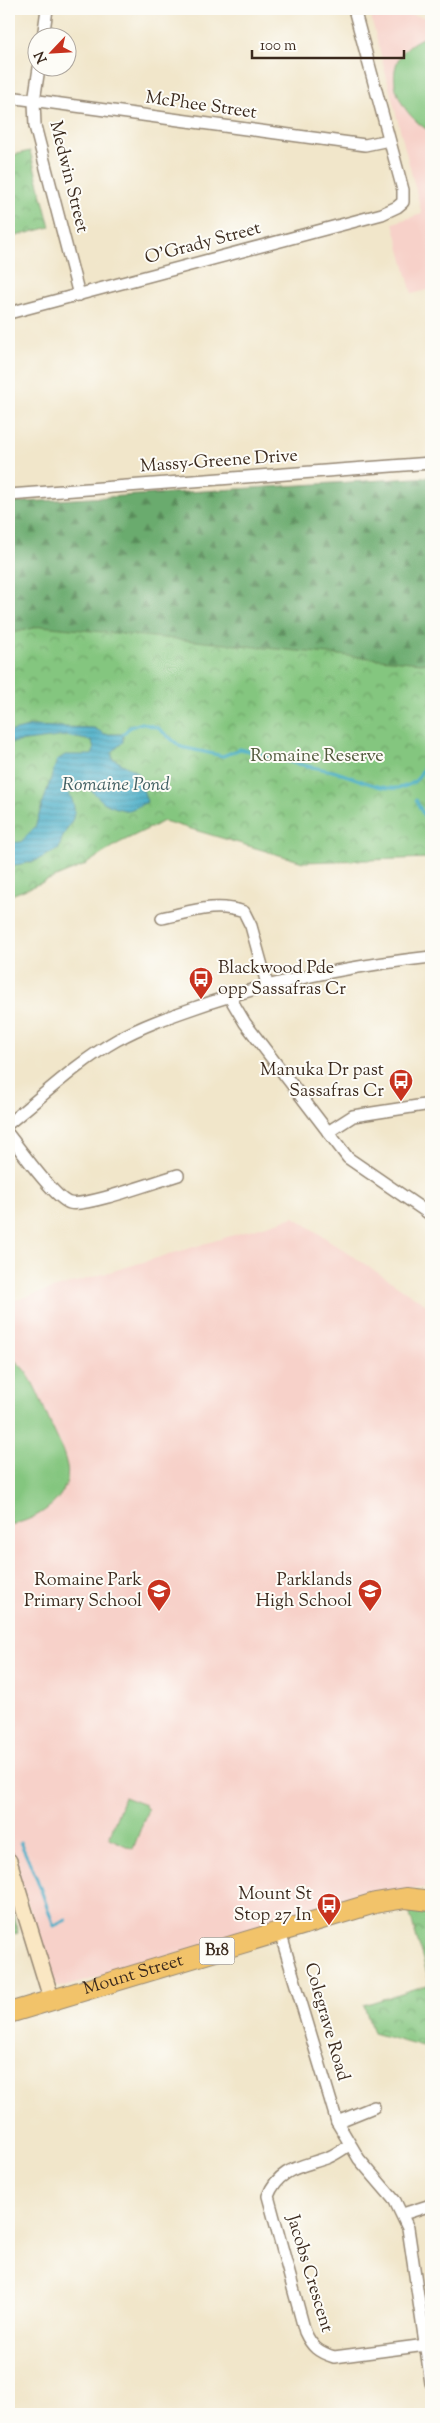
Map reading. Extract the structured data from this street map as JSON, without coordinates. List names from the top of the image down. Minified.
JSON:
{"streets":{"highway":["B18","Mount Street"],"street":["McPhee Street","Medwin Street","O'Grady Street","Massy-Greene Drive","Colegrave Road","Jacobs Crescent"]},"crossings":[["McPhee Street","Medwin Street"],["McPhee Street","O'Grady Street"],["Medwin Street","O'Grady Street"],["Mount Street","Colegrave Road"],["Colegrave Road","Jacobs Crescent"]],"water":["Romaine Pond"],"parks":["Romaine Reserve"],"places":{"bus stop":["Blackwood Pde opp Sassafras Cr","Manuka Dr past Sassafras Cr","Mount St Stop 27 In"],"school or university":["Romaine Park Primary School","Parklands High School"]},"scale_bar":"100 m","north":"bottom left"}
